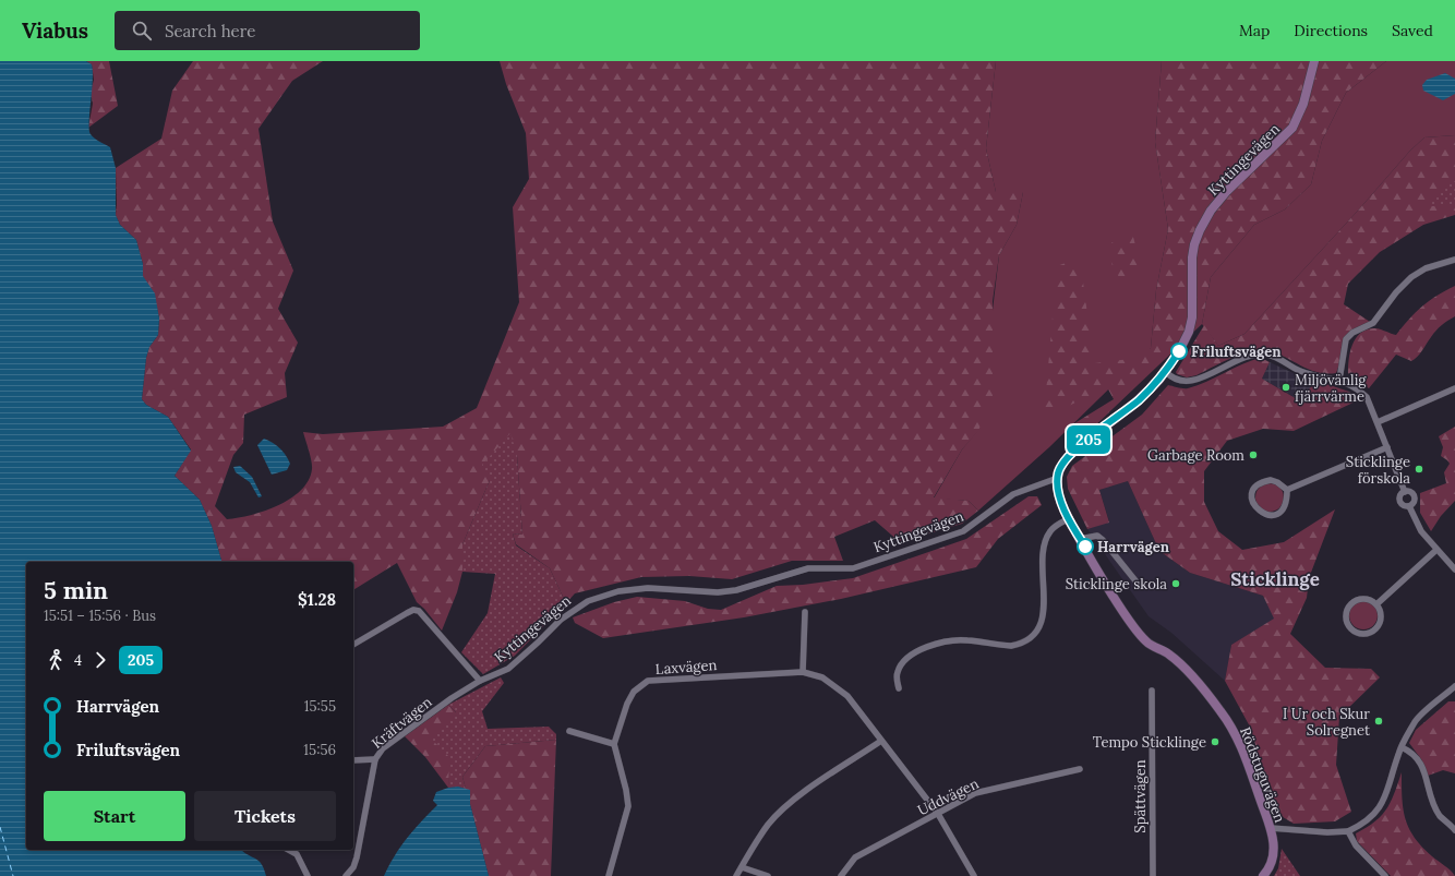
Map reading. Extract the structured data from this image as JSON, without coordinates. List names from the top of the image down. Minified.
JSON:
{"streets":{"street":["Kyttingevägen","Laxvägen","Kräftvägen","Rödstuguvägen","Uddvägen","Spättvägen"]},"crossings":[["Kyttingevägen","Kräftvägen"],["Kyttingevägen","Rödstuguvägen"],["Laxvägen","Uddvägen"]],"districts":["Sticklinge"],"places":["Friluftsvägen","Miljövänlig fjärrvärme","Garbage Room","Sticklinge förskola","Harrvägen","Sticklinge skola","I Ur och Skur Solregnet","Tempo Sticklinge"],"lines":["bus line 205"],"page":{"header":"Viabus","search":"Search here","nav":["Map","Directions","Saved"],"on_map":"205","heading":["5 min","15:51 – 15:56 · Bus","$1.28"],"legs":["4","205"],"list":[{"name":"Harrvägen","value":"15:55"},{"name":"Friluftsvägen","value":"15:56"}],"buttons":["Start","Tickets"]}}
